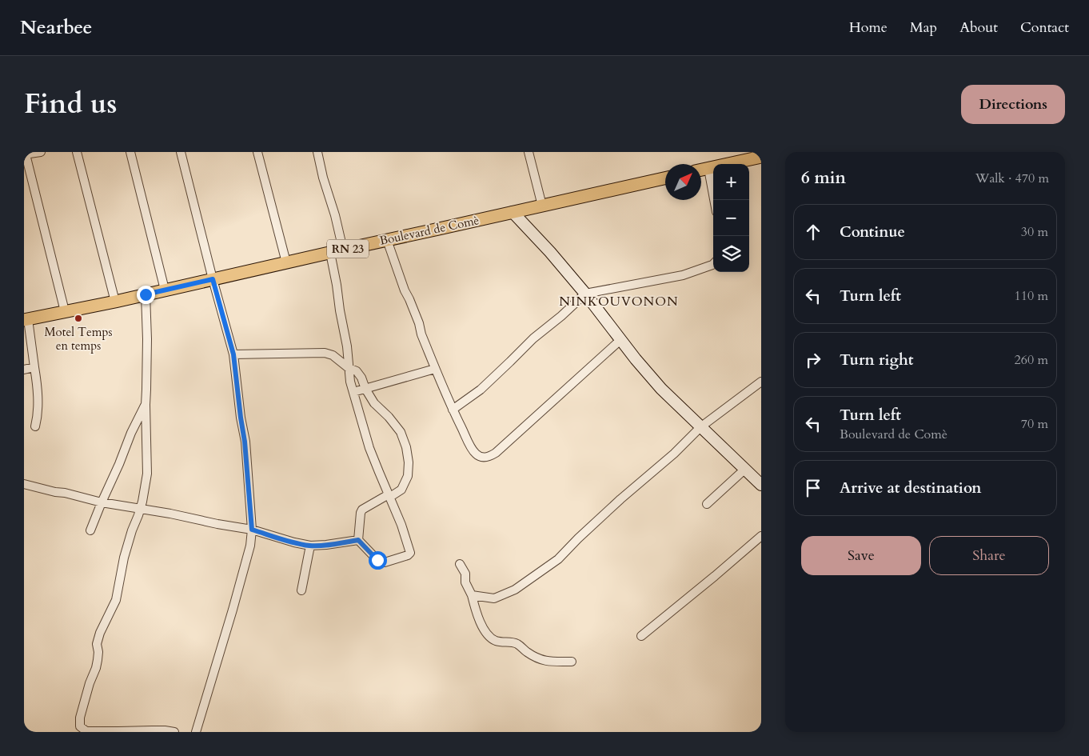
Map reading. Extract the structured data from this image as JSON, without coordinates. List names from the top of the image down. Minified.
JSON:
{"streets":{"main road":["Boulevard de Comè","RN 23"]},"districts":["NINKOUVONON"],"places":["Motel Temps en temps"],"north":"top right","page":{"header":"Nearbee","nav":["Home","Map","About","Contact"],"title":"Find us","buttons":["Directions",["Save","Share"]],"heading":["6 min","Walk · 470 m"],"map_buttons":["+","−"],"list":[["Continue","30 m"],["Turn left","110 m"],["Turn right","260 m"],["Turn left","Boulevard de Comè","70 m"],"Arrive at destination"]}}
